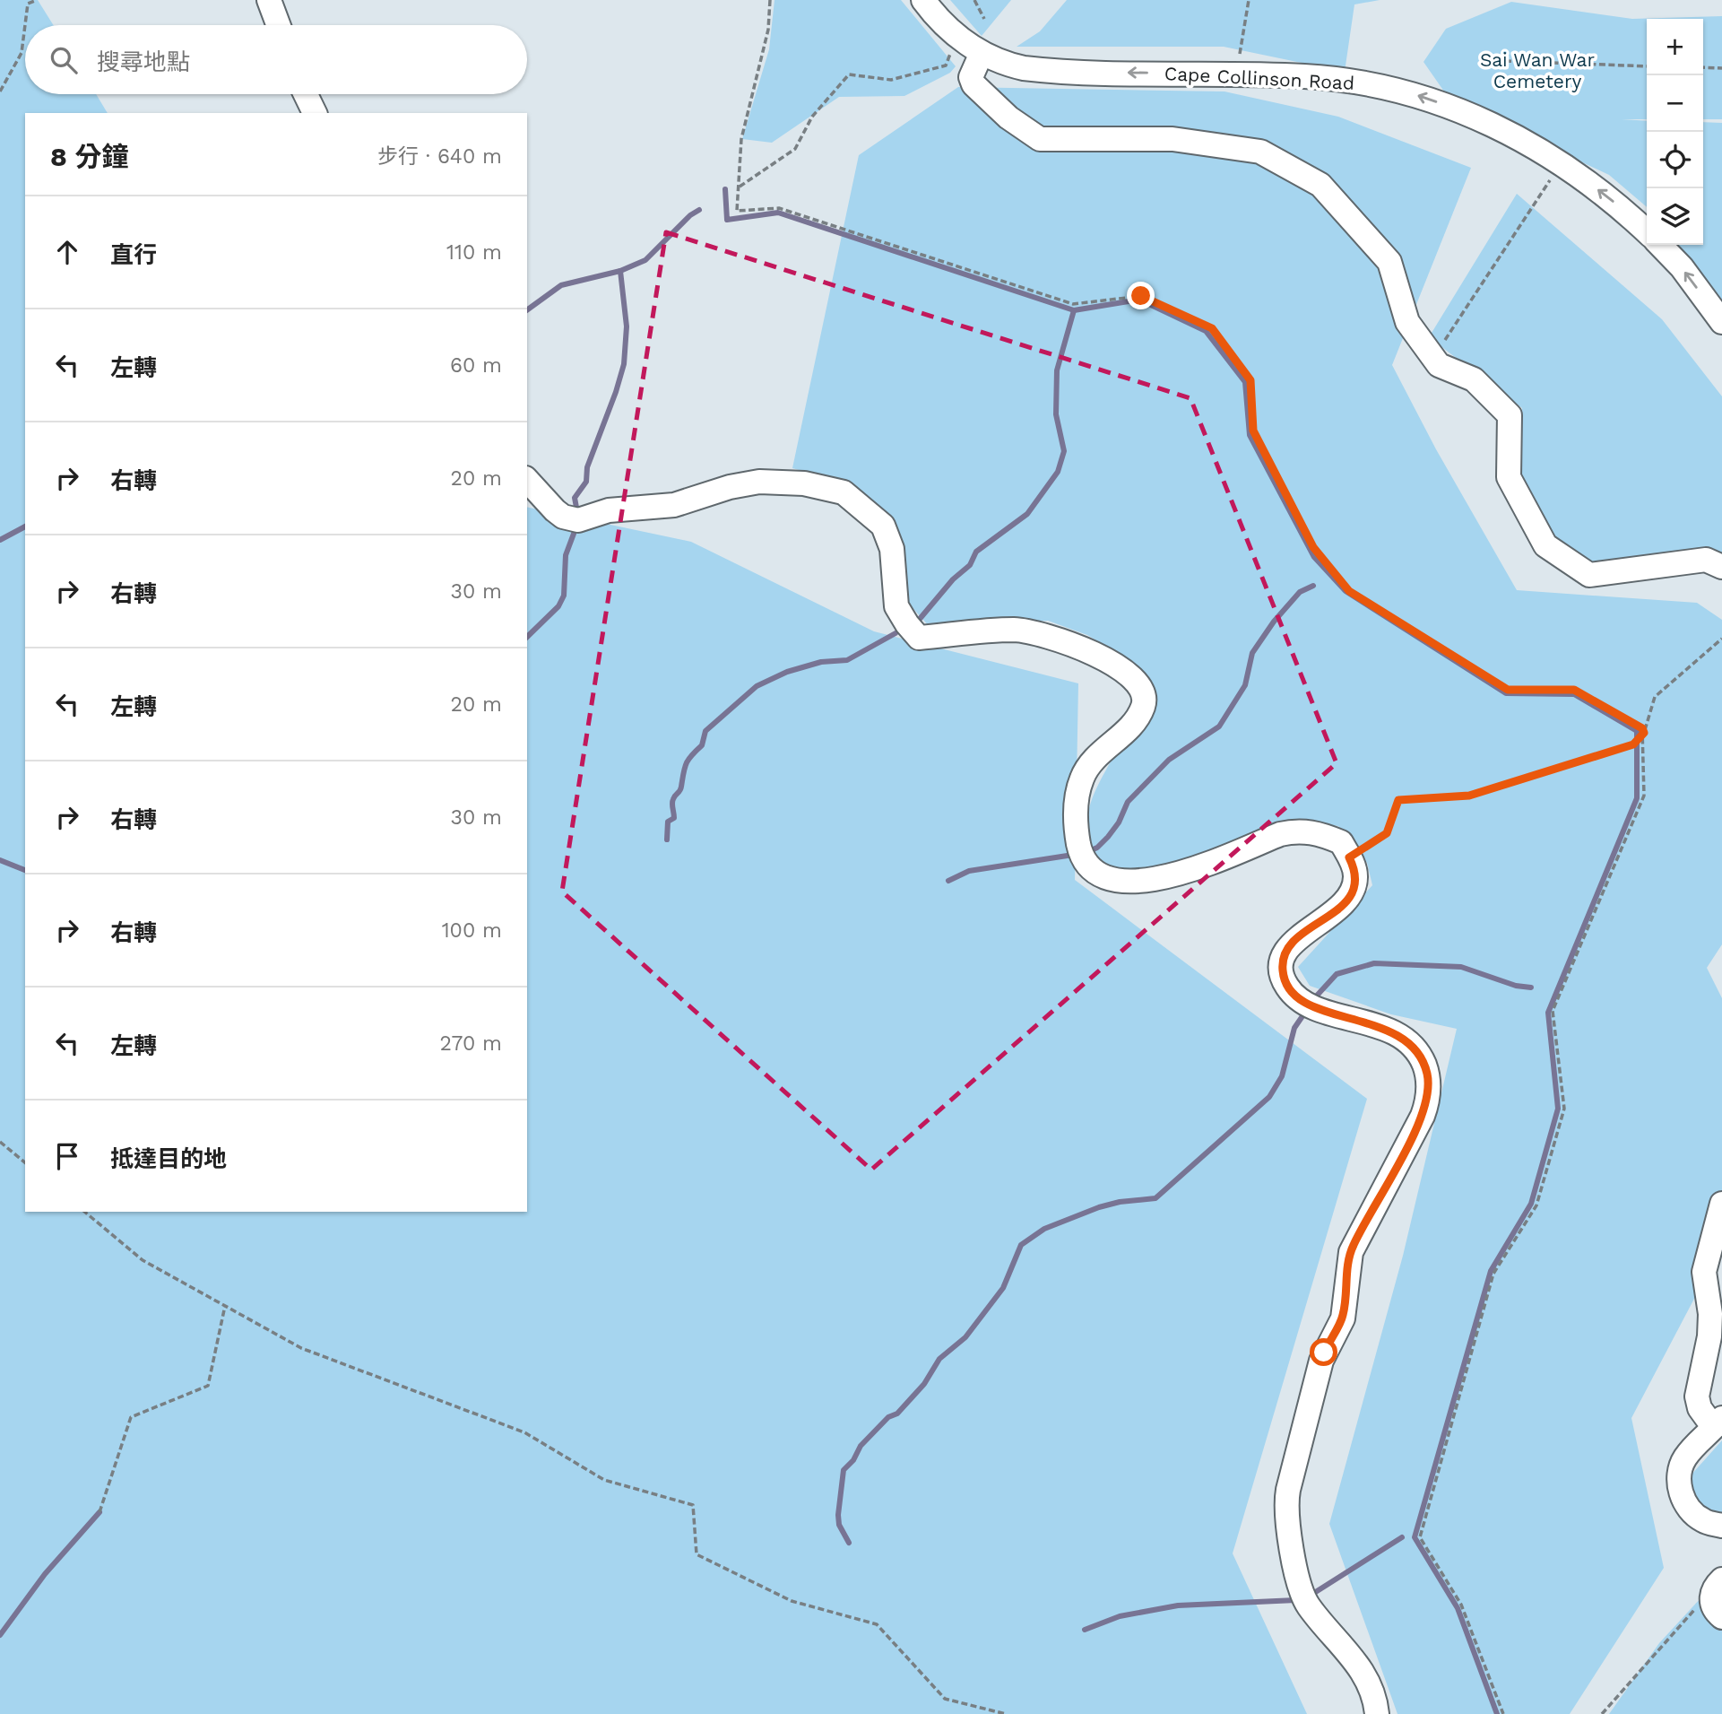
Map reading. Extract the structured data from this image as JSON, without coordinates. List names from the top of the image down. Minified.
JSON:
{"streets":{"street":["Cape Collinson Road"]},"one_way":["Cape Collinson Road"],"parks":["Sai Wan War Cemetery"],"page":{"map_buttons":["+","−"],"search":"搜尋地點","heading":["8 分鐘","步行 · 640 m"],"list":[["直行","110 m"],["左轉","60 m"],["右轉","20 m"],["右轉","30 m"],["左轉","20 m"],["右轉","30 m"],["右轉","100 m"],["左轉","270 m"],"抵達目的地"]}}
